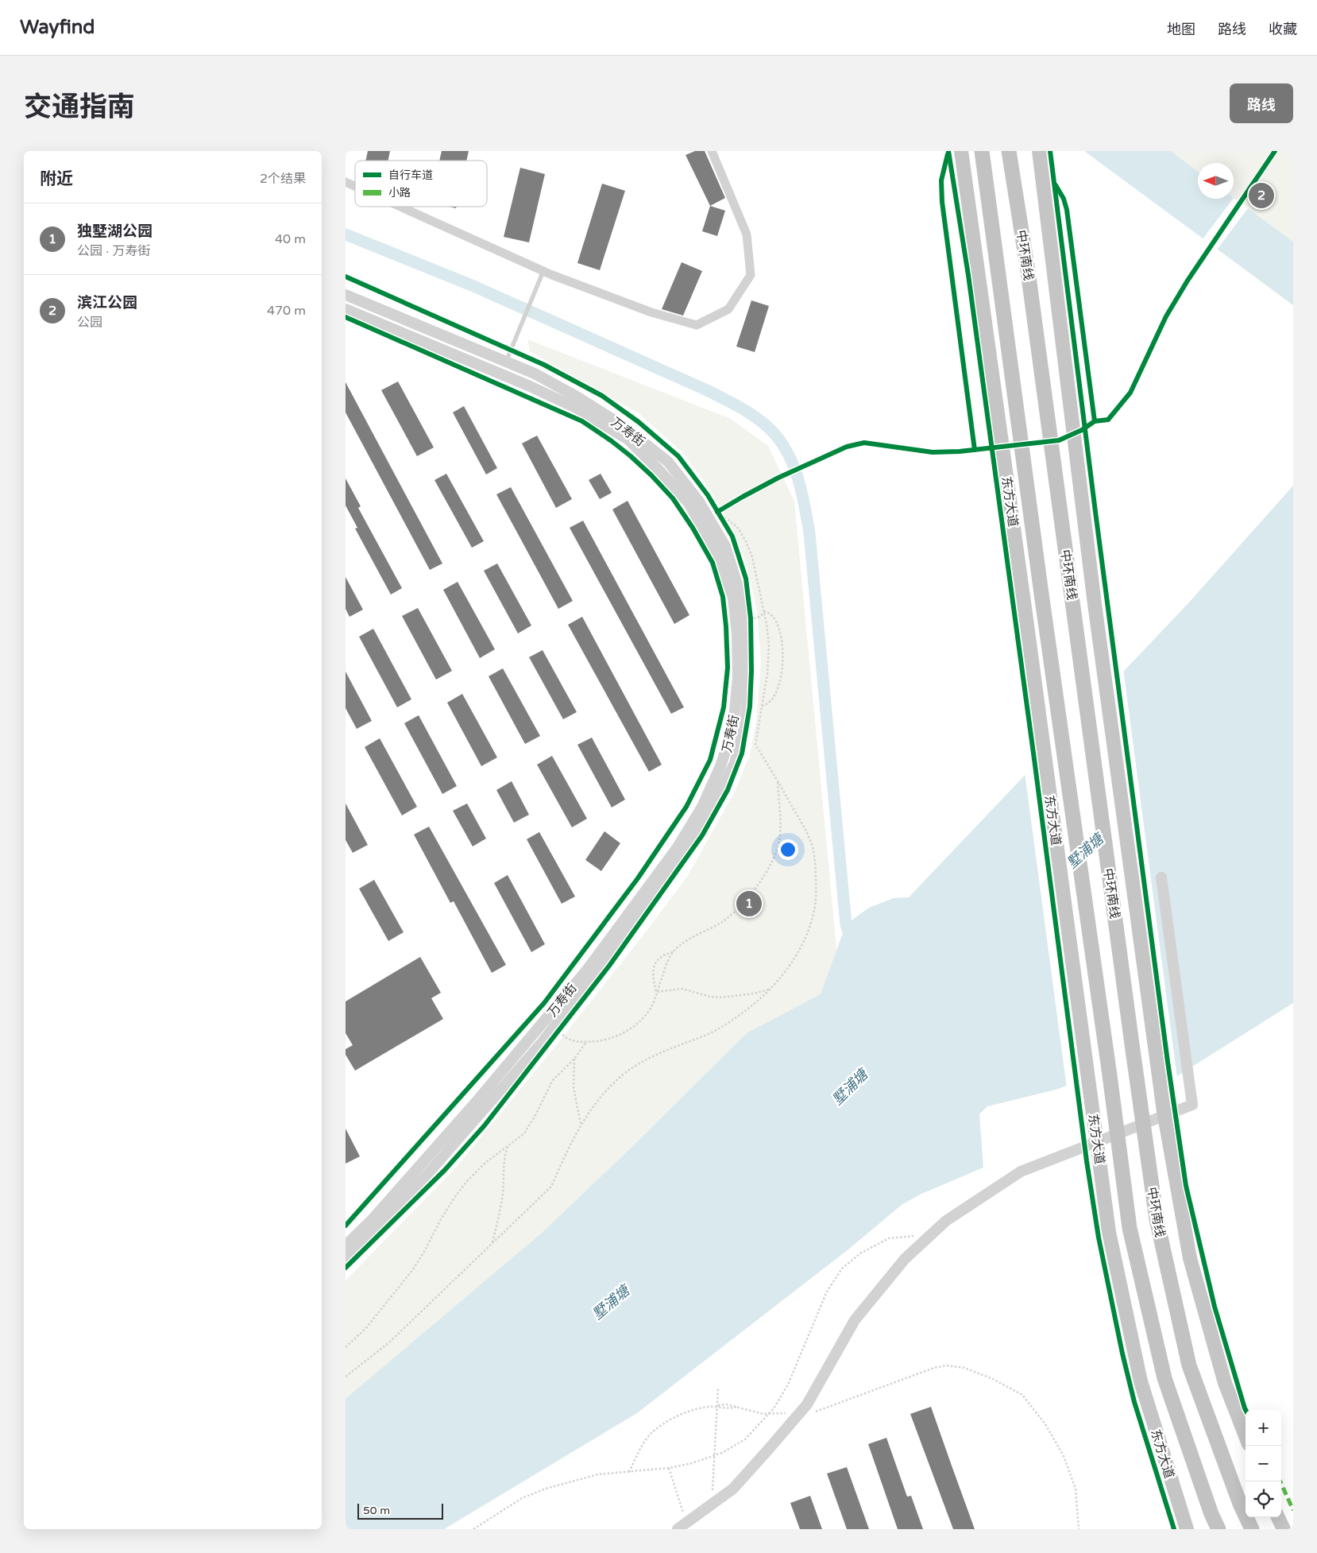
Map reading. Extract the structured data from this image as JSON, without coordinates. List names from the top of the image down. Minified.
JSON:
{"streets":{"highway":["中环南线"],"main road":["东方大道"],"street":["万寿街"]},"water":["墅浦塘"],"legend":["自行车道","小路"],"scale_bar":"50 m","north":"left","page":{"header":"Wayfind","nav":["地图","路线","收藏"],"title":"交通指南","buttons":"路线","heading":["附近","2个结果"],"pins":["2","1"],"list":[{"mark":"1","name":"独墅湖公园","note":"公园 · 万寿街","value":"40 m"},{"mark":"2","name":"滨江公园","note":"公园","value":"470 m"}],"map_buttons":["+","−"],"scale":"50 m"}}
